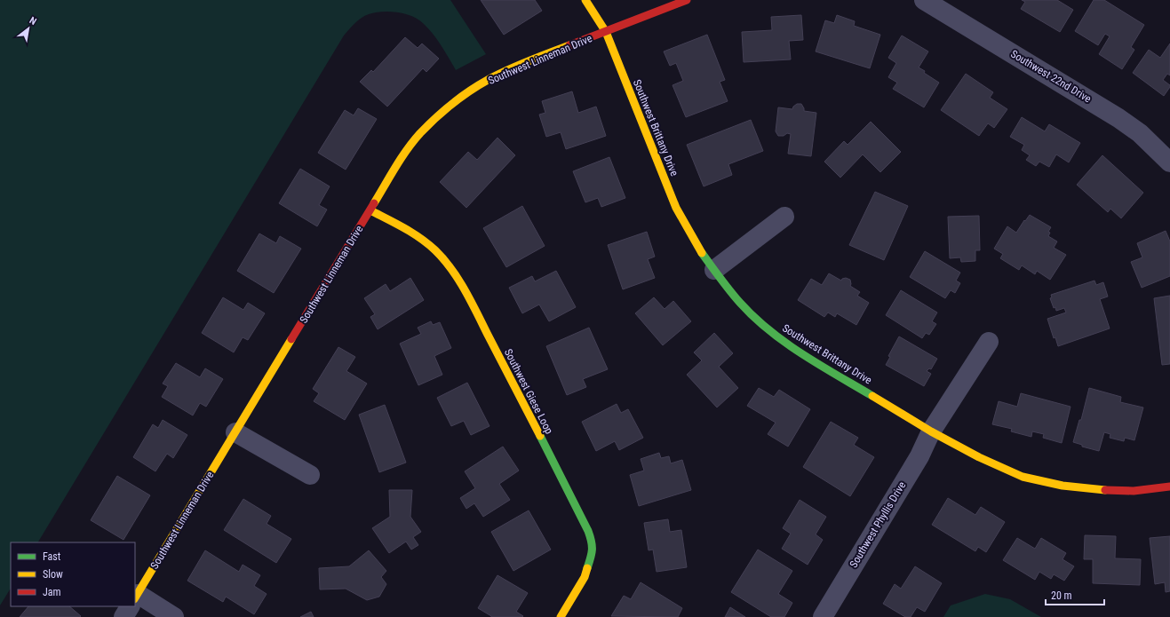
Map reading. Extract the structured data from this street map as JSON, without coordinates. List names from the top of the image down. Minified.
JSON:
{"streets":{"street":["Southwest Linneman Drive","Southwest 22nd Drive","Southwest Brittany Drive","Southwest Giese Loop","Southwest Phyllis Drive"]},"crossings":[["Southwest Linneman Drive","Southwest Brittany Drive"],["Southwest Linneman Drive","Southwest Giese Loop"],["Southwest Brittany Drive","Southwest Phyllis Drive"]],"legend":["Fast","Slow","Jam"],"scale_bar":"20 m","north":"top right"}
